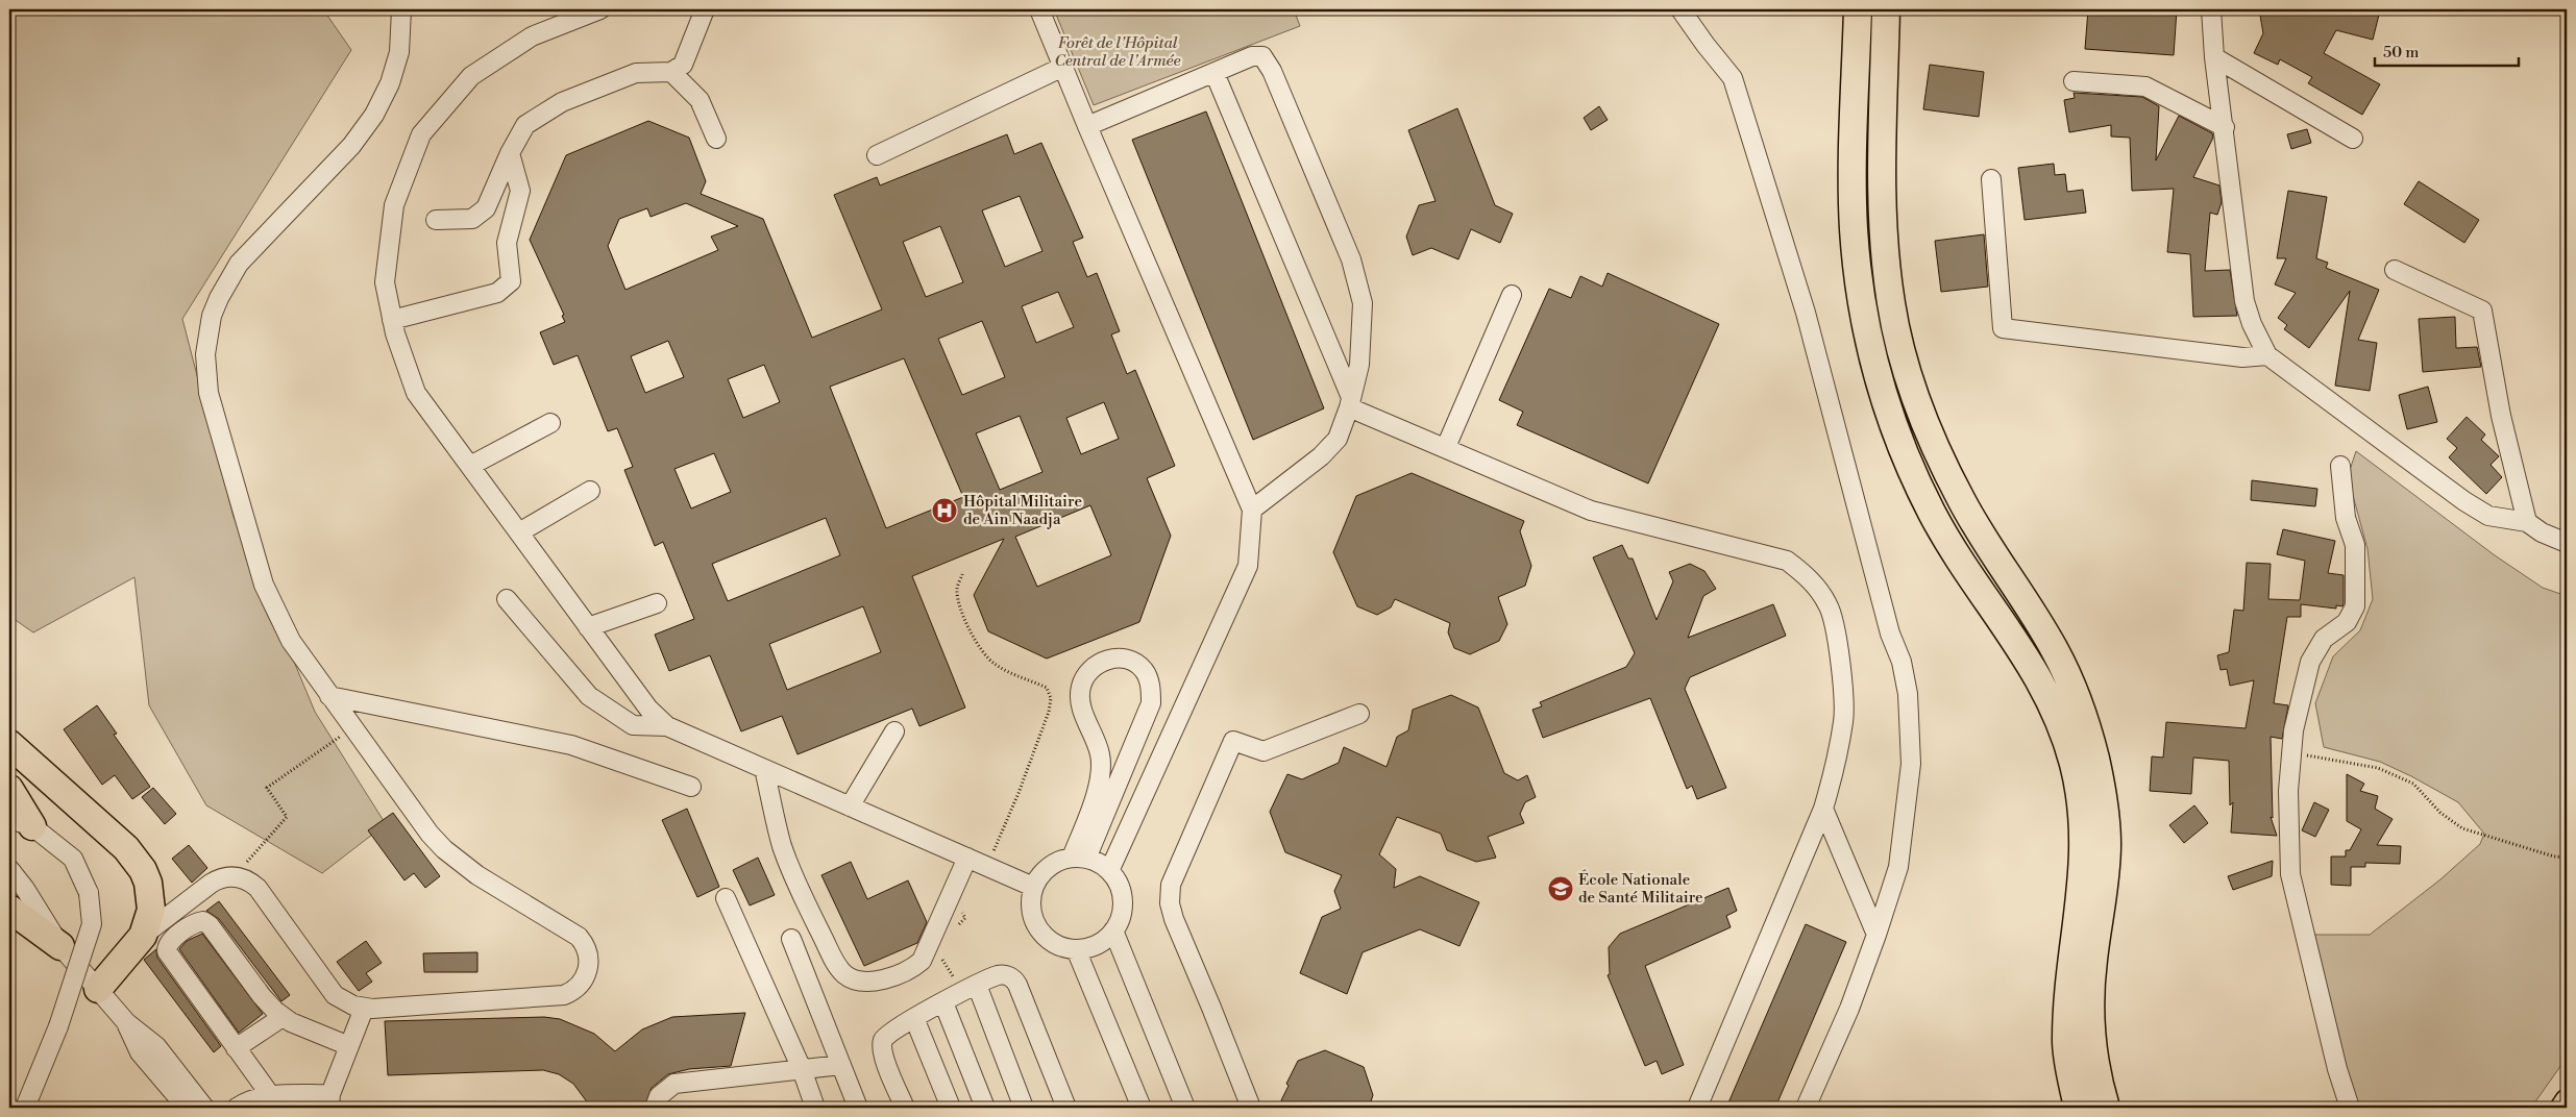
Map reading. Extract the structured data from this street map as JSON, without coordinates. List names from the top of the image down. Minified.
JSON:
{"parks":["Forêt de l'Hôpital Central de l'Armée"],"places":{"hospital":["Hôpital Militaire de Ain Naadja"],"school or university":["École Nationale de Santé Militaire"]},"scale_bar":"50 m"}
